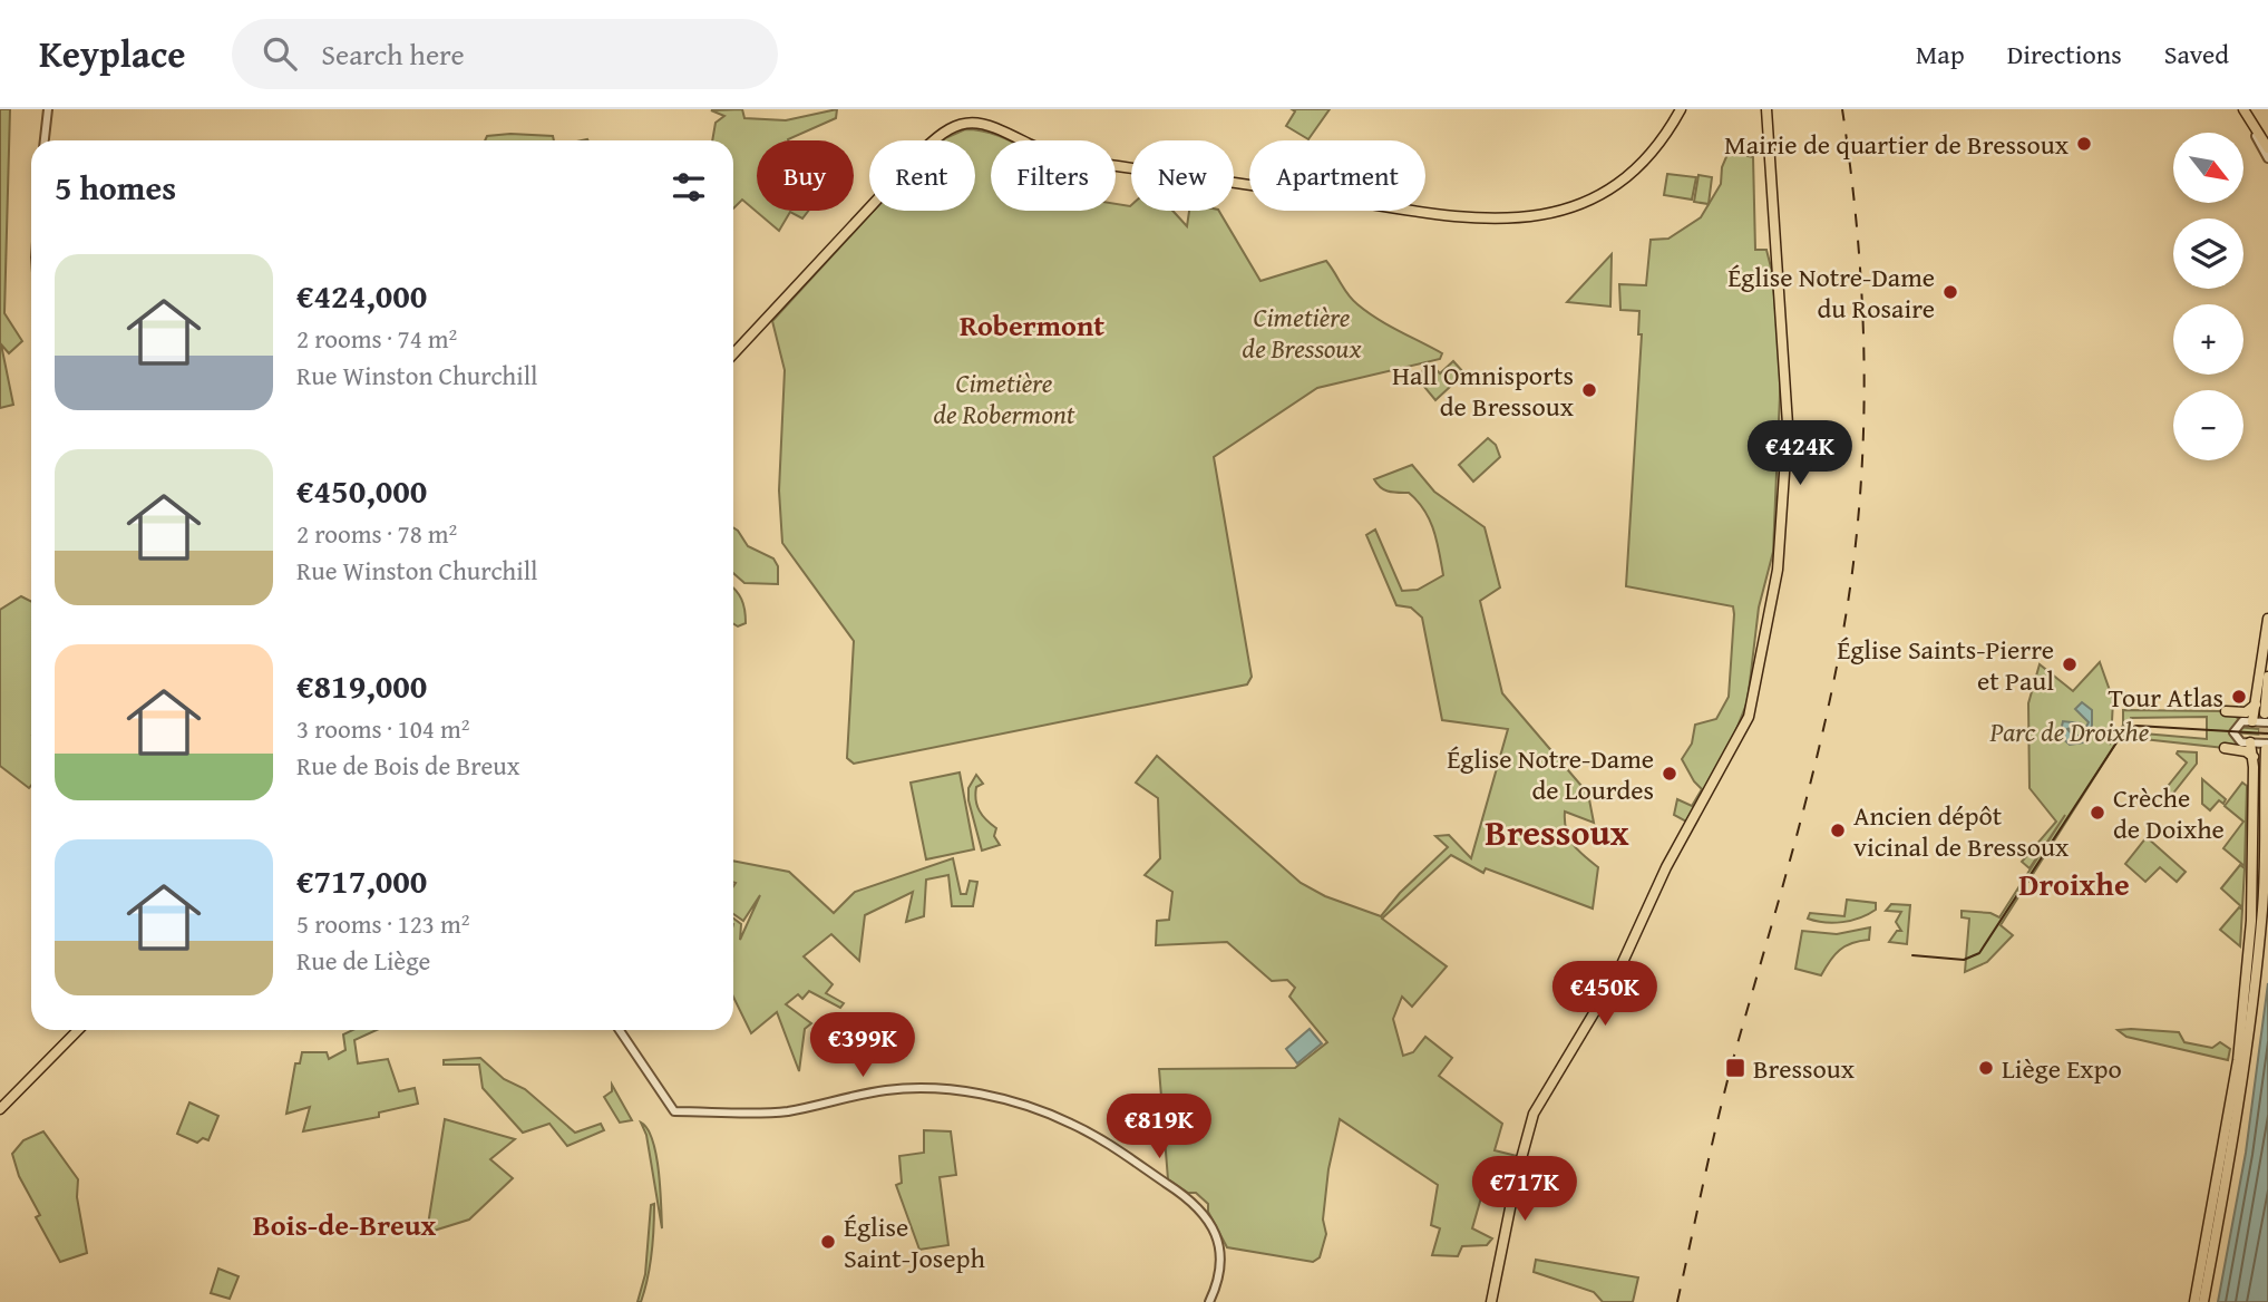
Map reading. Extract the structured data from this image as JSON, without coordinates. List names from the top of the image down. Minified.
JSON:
{"districts":["Robermont","Bressoux","Droixhe","Bois-de-Breux"],"parks":["Cimetière de Bressoux","Cimetière de Robermont","Parc de Droixhe"],"places":{"other":["Mairie de quartier de Bressoux","Église Notre-Dame du Rosaire","Hall Omnisports de Bressoux","Église Saints-Pierre et Paul","Tour Atlas","Église Notre-Dame de Lourdes","Crèche de Doixhe","Ancien dépôt vicinal de Bressoux","Liège Expo","Église Saint-Joseph"],"transit":["Bressoux"]},"north":"bottom right","page":{"header":"Keyplace","search":"Search here","nav":["Map","Directions","Saved"],"map_buttons":["+","−"],"chip":["Buy","Rent","Filters","New","Apartment"],"heading":"5 homes","list":[{"name":"€424,000","note":"2 rooms · 74 m² · Rue Winston Churchill"},{"name":"€450,000","note":"2 rooms · 78 m² · Rue Winston Churchill"},{"name":"€819,000","note":"3 rooms · 104 m² · Rue de Bois de Breux"},{"name":"€717,000","note":"5 rooms · 123 m² · Rue de Liège"}],"price":["€424K","€450K","€399K","€819K","€717K"]}}
